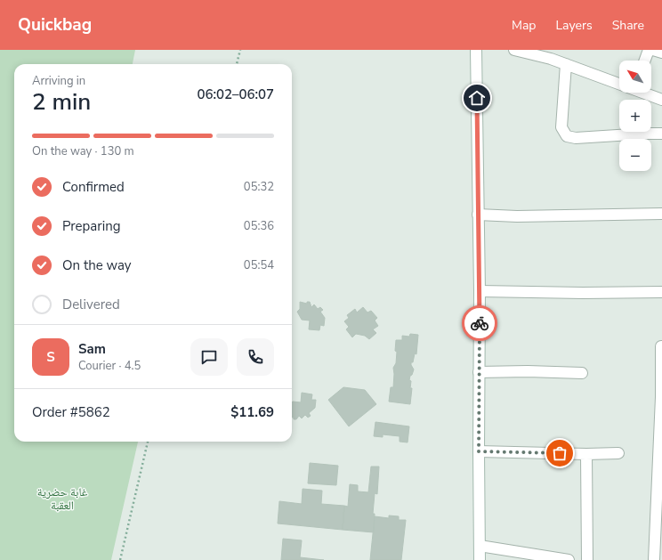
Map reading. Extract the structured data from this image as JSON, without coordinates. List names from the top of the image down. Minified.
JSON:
{"parks":["غابة حضرية العقبة"],"north":"top left","page":{"header":"Quickbag","nav":["Map","Layers","Share"],"map_buttons":["+","−"],"heading":["2 min","Arriving in","06:02–06:07"],"panel":["Sam","Courier · 4.5","Order #5862","$11.69"],"bar":"On the way · 130 m","list":[["Confirmed","05:32"],["Preparing","05:36"],["On the way","05:54"],"Delivered"],"round":"S"}}
